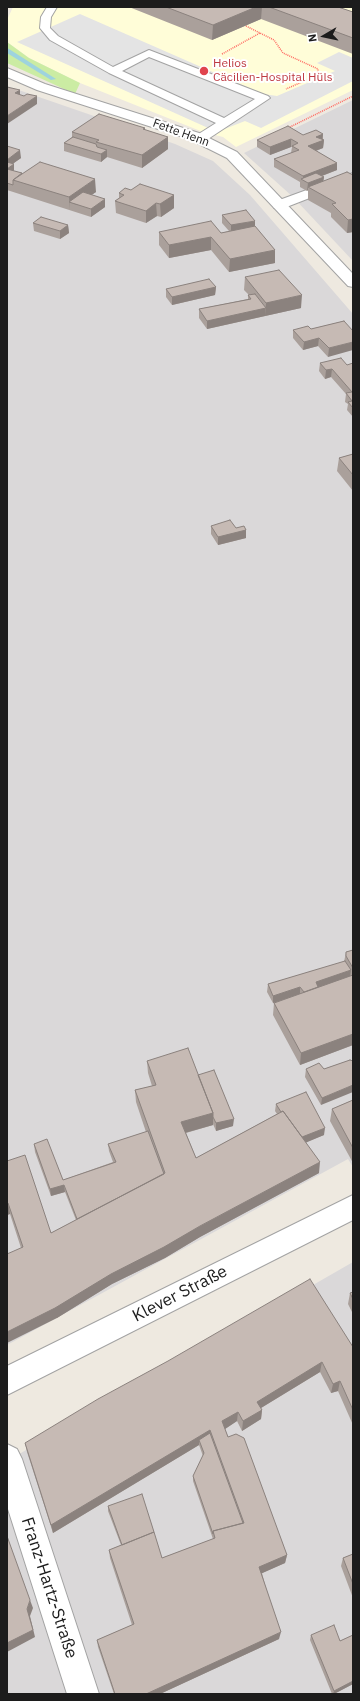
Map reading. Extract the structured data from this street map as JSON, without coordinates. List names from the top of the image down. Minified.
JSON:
{"streets":{"street":["Fette Henn","Klever Straße","Franz-Hartz-Straße"]},"places":["Helios Cäcilien-Hospital Hüls"],"north":"left"}
